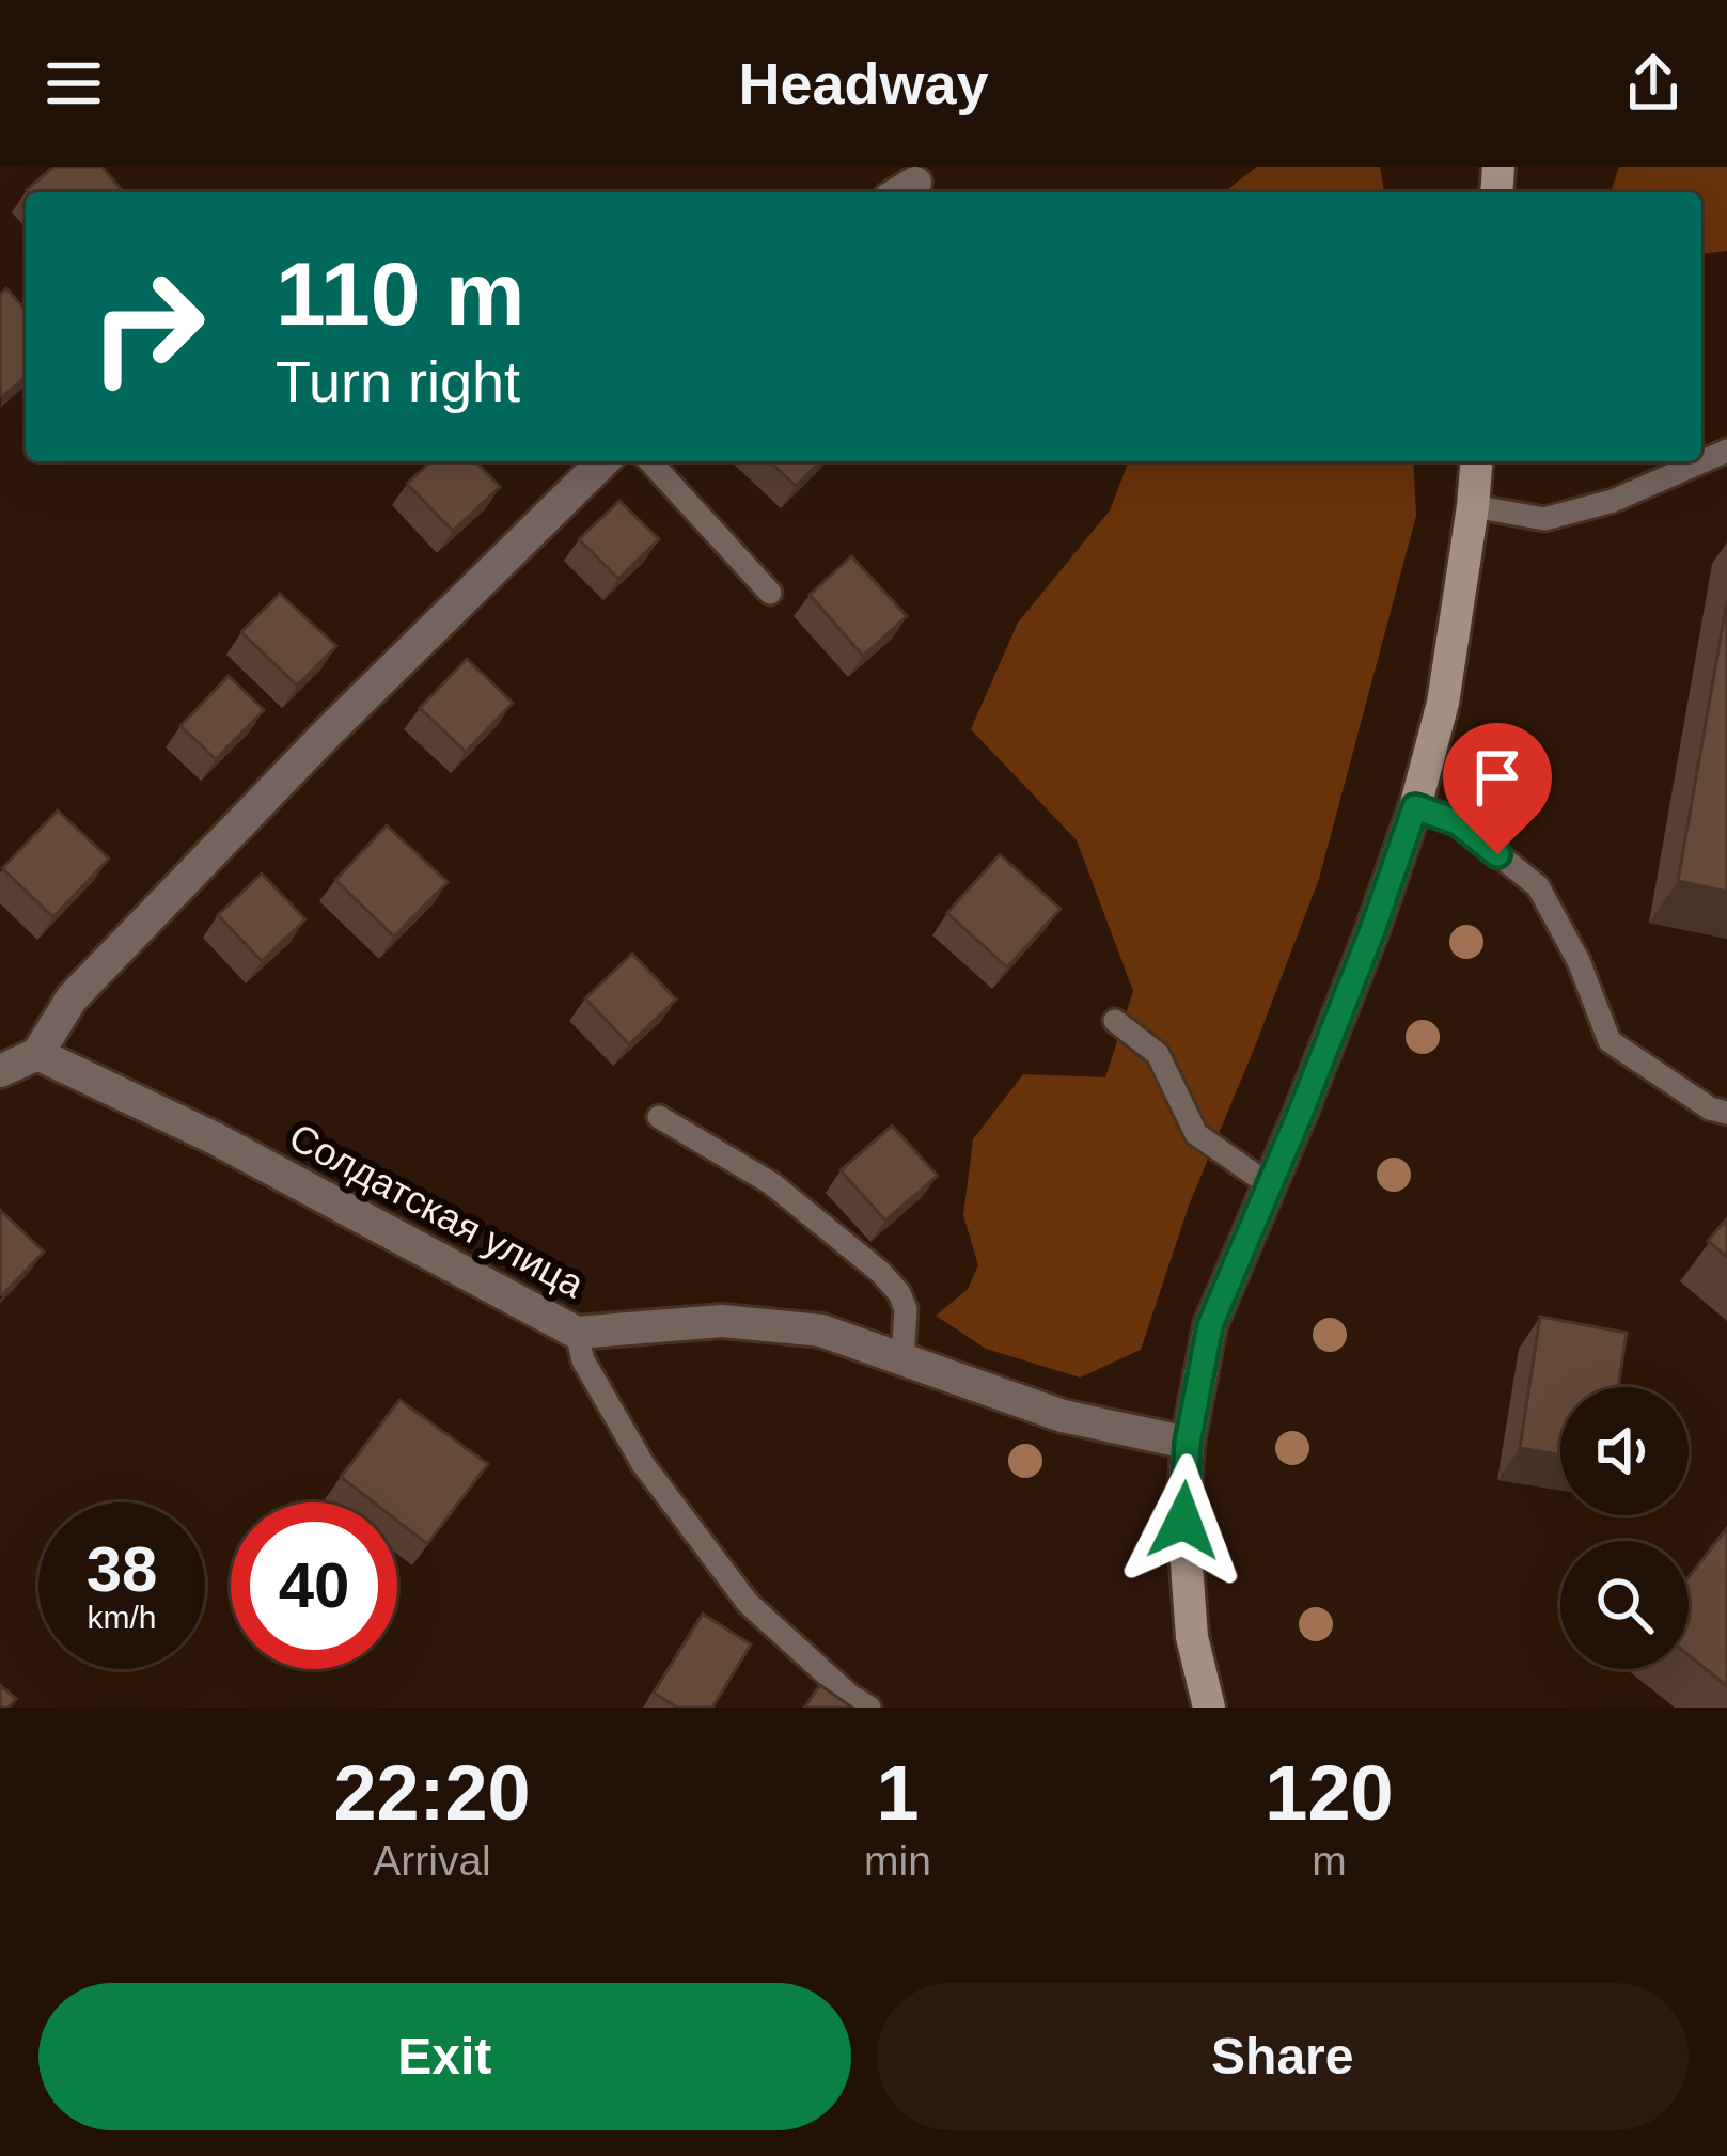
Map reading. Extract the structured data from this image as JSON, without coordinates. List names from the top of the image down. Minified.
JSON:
{"streets":{"street":["Солдатская улица"]},"page":{"header":"Headway","turn":["110 m","Turn right"],"speed":"38 km/h","limit":"40","eta":["22:20","Arrival","1","min","120","m"],"buttons":["Exit","Share"]}}
